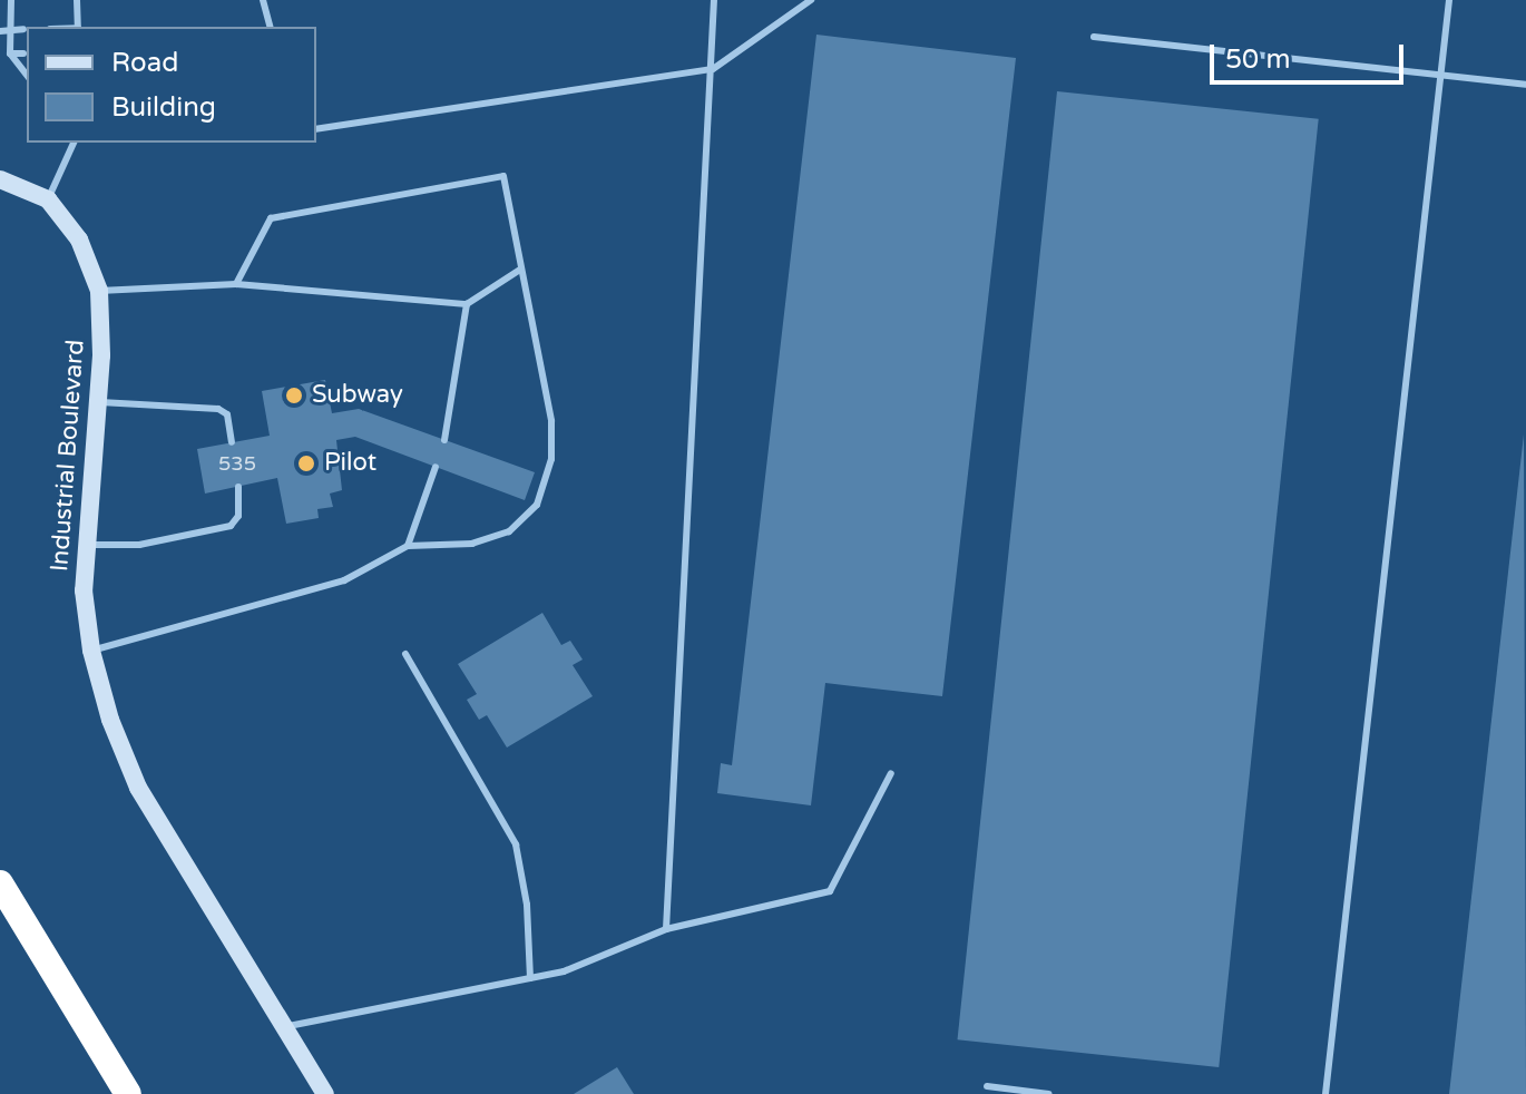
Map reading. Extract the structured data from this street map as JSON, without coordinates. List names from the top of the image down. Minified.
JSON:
{"streets":{"street":["Industrial Boulevard"]},"places":["Subway","Pilot"],"house_numbers":["535"],"legend":["Road","Building"],"scale_bar":"50 m"}
